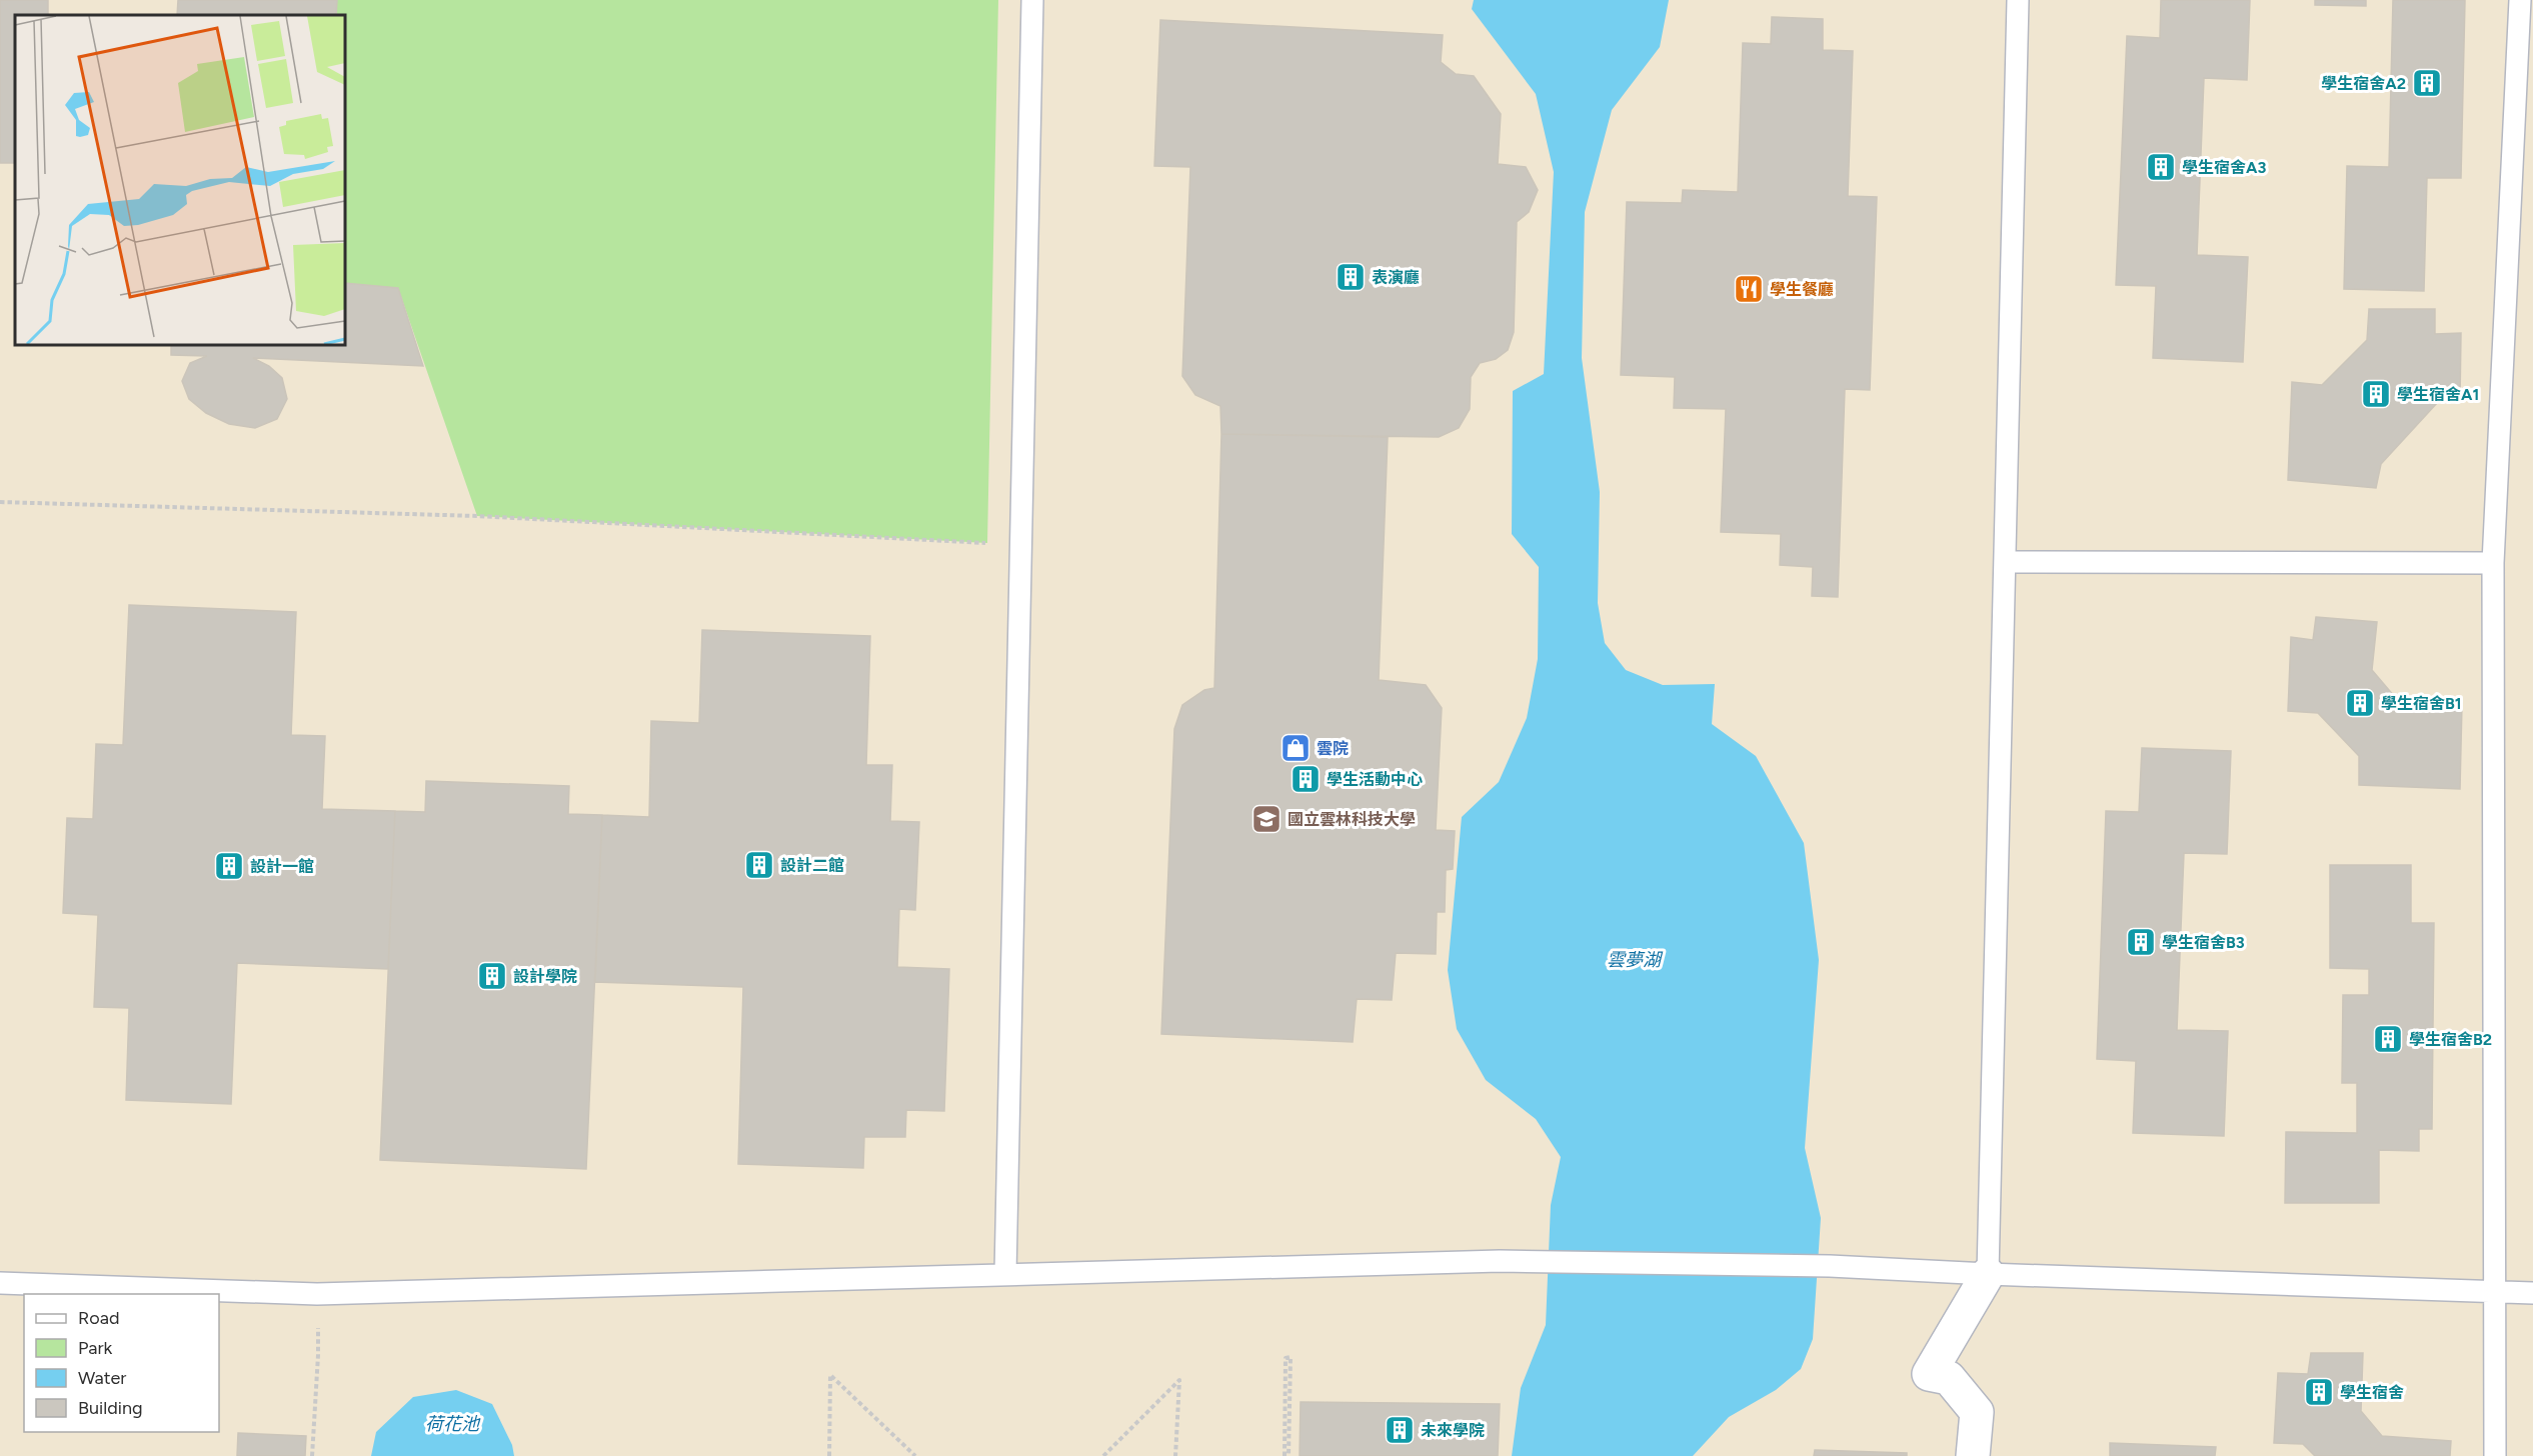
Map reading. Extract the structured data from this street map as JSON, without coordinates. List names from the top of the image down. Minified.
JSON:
{"water":["雲夢湖","荷花池"],"places":{"building":["學生宿舍A2","學生宿舍A3","表演廳","學生宿舍A1","學生宿舍B1","學生活動中心","設計二館","設計一館","學生宿舍B3","設計學院","學生宿舍B2","學生宿舍","未來學院"],"restaurant":["學生餐廳"],"shop":["雲院"],"school or university":["國立雲林科技大學"]},"legend":["Road","Park","Water","Building"]}
